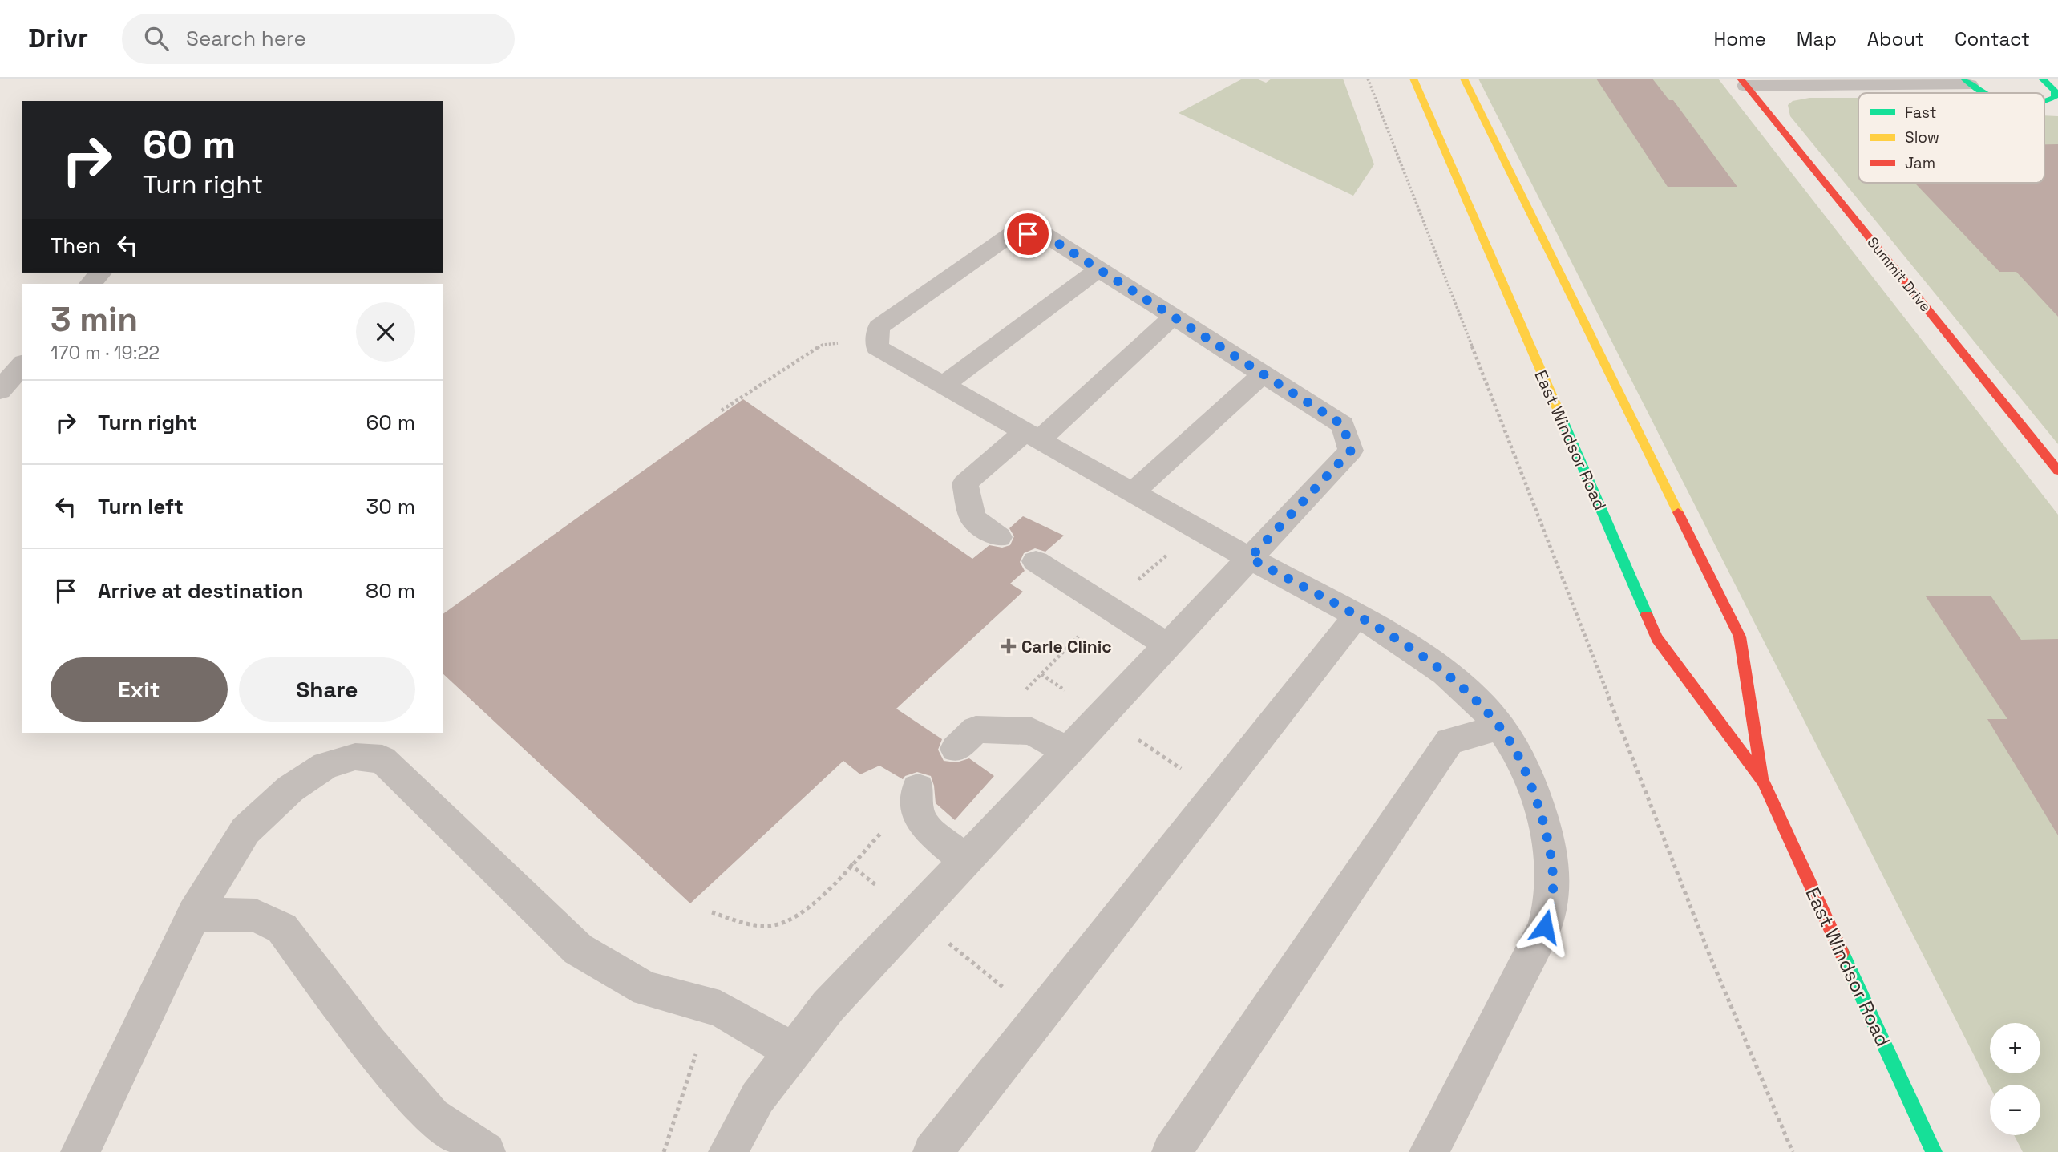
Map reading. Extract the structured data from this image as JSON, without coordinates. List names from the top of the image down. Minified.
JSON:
{"streets":{"main road":["Summit Drive","East Windsor Road"]},"places":{"health":["Carle Clinic"]},"legend":["Fast","Slow","Jam"],"page":{"header":"Drivr","search":"Search here","nav":["Home","Map","About","Contact"],"turn":["60 m","Turn right"],"then":"Then","heading":["3 min","170 m · 19:22"],"list":[{"name":"Turn right","value":"60 m"},{"name":"Turn left","value":"30 m"},{"name":"Arrive at destination","value":"80 m"}],"buttons":["Exit","Share"],"map_buttons":["+","−"]}}
